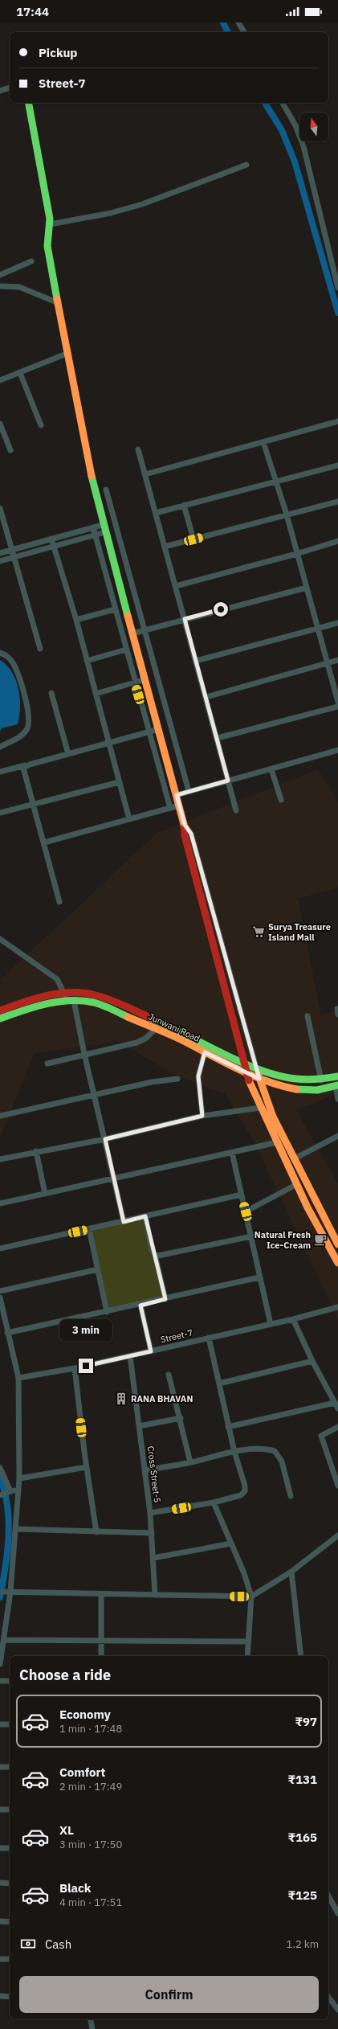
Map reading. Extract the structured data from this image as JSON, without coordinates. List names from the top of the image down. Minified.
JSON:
{"streets":{"street":["Junwani Road","Street-7","Cross Street-5"]},"crossings":[["Street-7","Cross Street-5"]],"places":{"supermarket":["Surya Treasure Island Mall"],"cafe":["Natural Fresh Ice-Cream"],"building":["RANA BHAVAN"]},"north":"top","page":{"status":"17:44","banner":["Pickup","Street-7"],"bubble":"3 min","heading":"Choose a ride","list":[{"name":"Economy","note":"1 min · 17:48","value":"₹97"},{"name":"Comfort","note":"2 min · 17:49","value":"₹131"},{"name":"XL","note":"3 min · 17:50","value":"₹165"},{"name":"Black","note":"4 min · 17:51","value":"₹125"}],"pay":["Cash","1.2 km"],"buttons":"Confirm"}}
